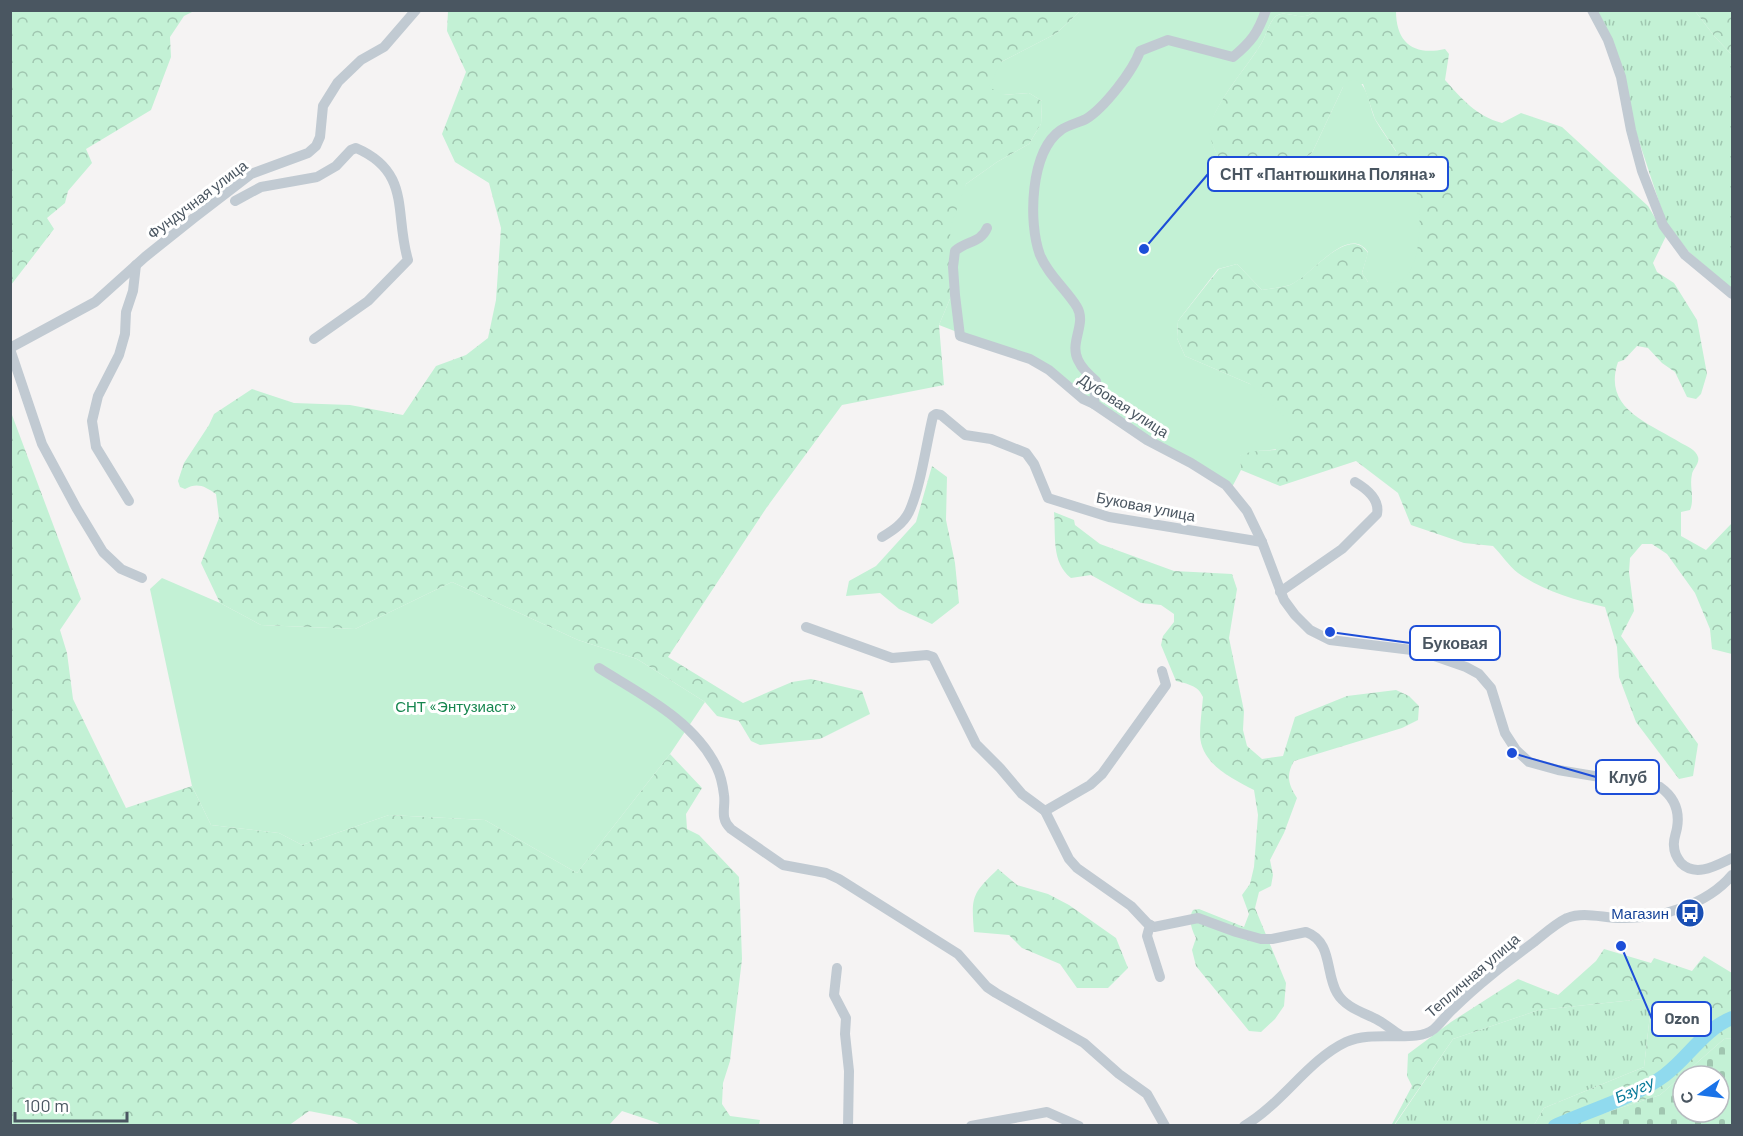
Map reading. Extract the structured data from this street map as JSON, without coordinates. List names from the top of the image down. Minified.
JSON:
{"streets":{"street":["Фундучная улица","Дубовая улица","Буковая улица","Тепличная улица"]},"crossings":[["Дубовая улица","Буковая улица"]],"water":["Бзугу"],"parks":["СНТ «Энтузиаст»"],"places":{"other":["СНТ «Пантюшкина Поляна»","Буковая","Клуб","Ozon"],"bus stop":["Магазин"]},"scale_bar":"100 m","north":"left"}
